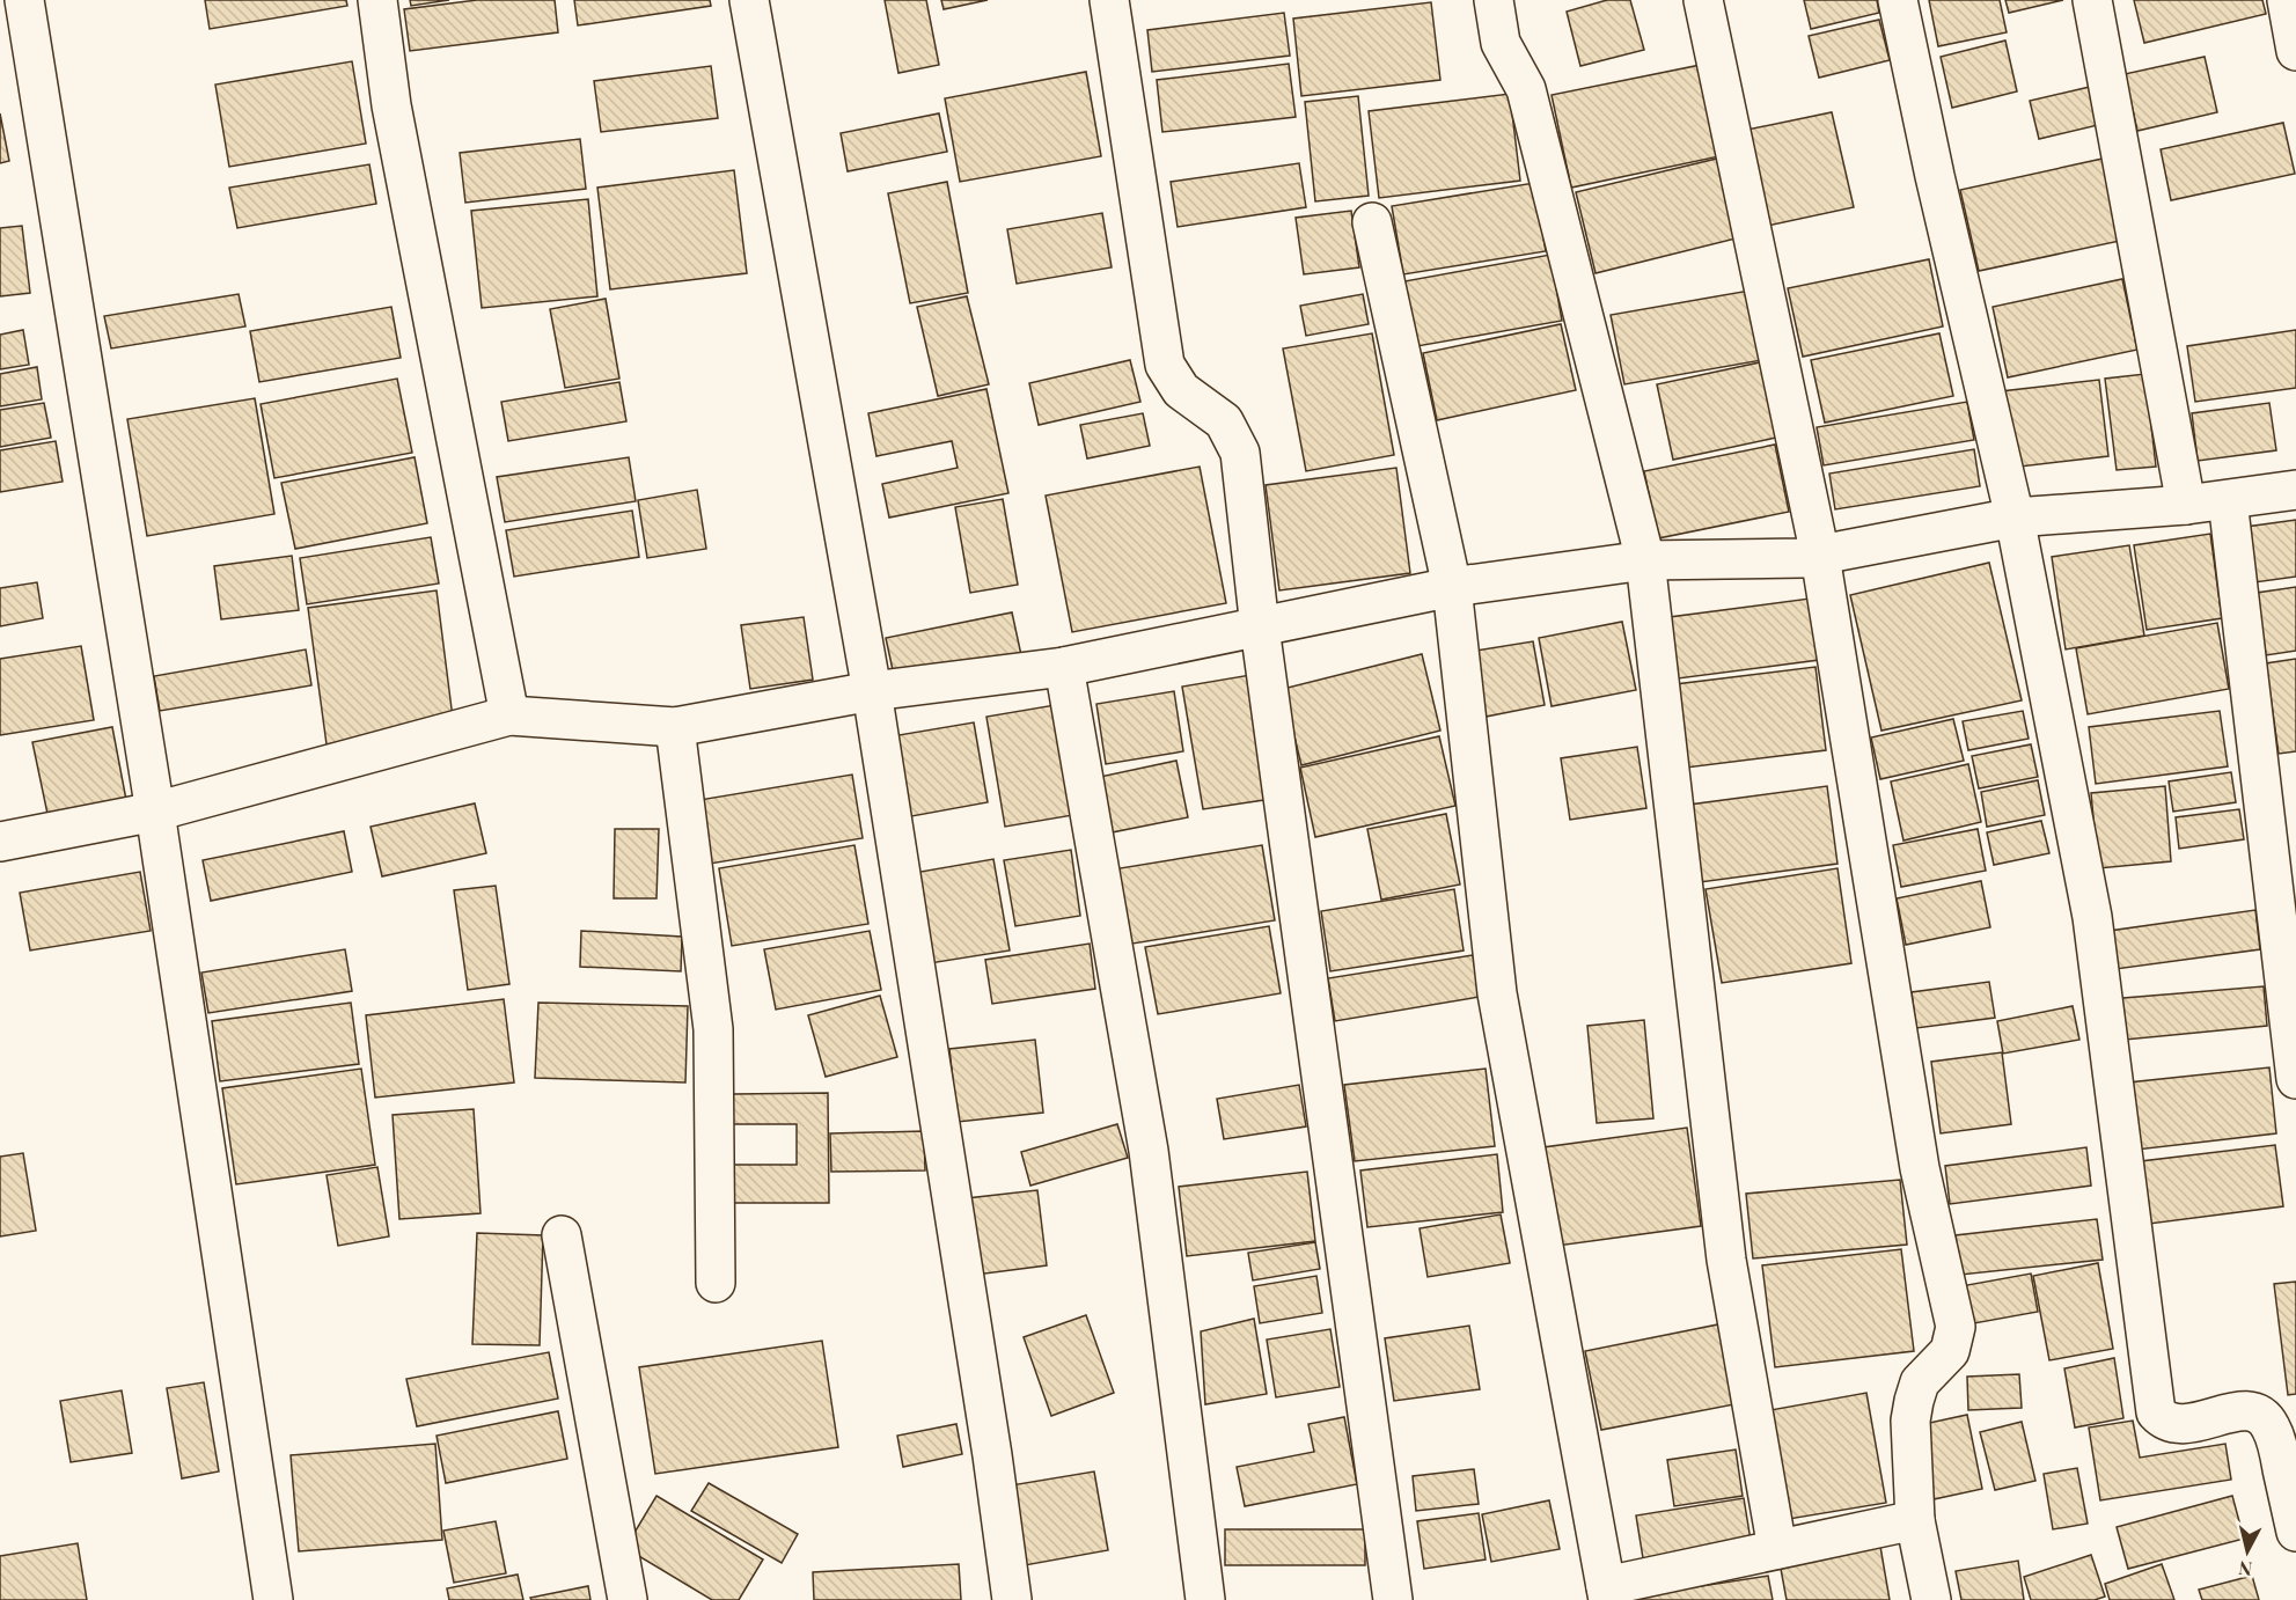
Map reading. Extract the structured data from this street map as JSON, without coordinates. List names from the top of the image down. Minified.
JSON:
{"north":"bottom"}
